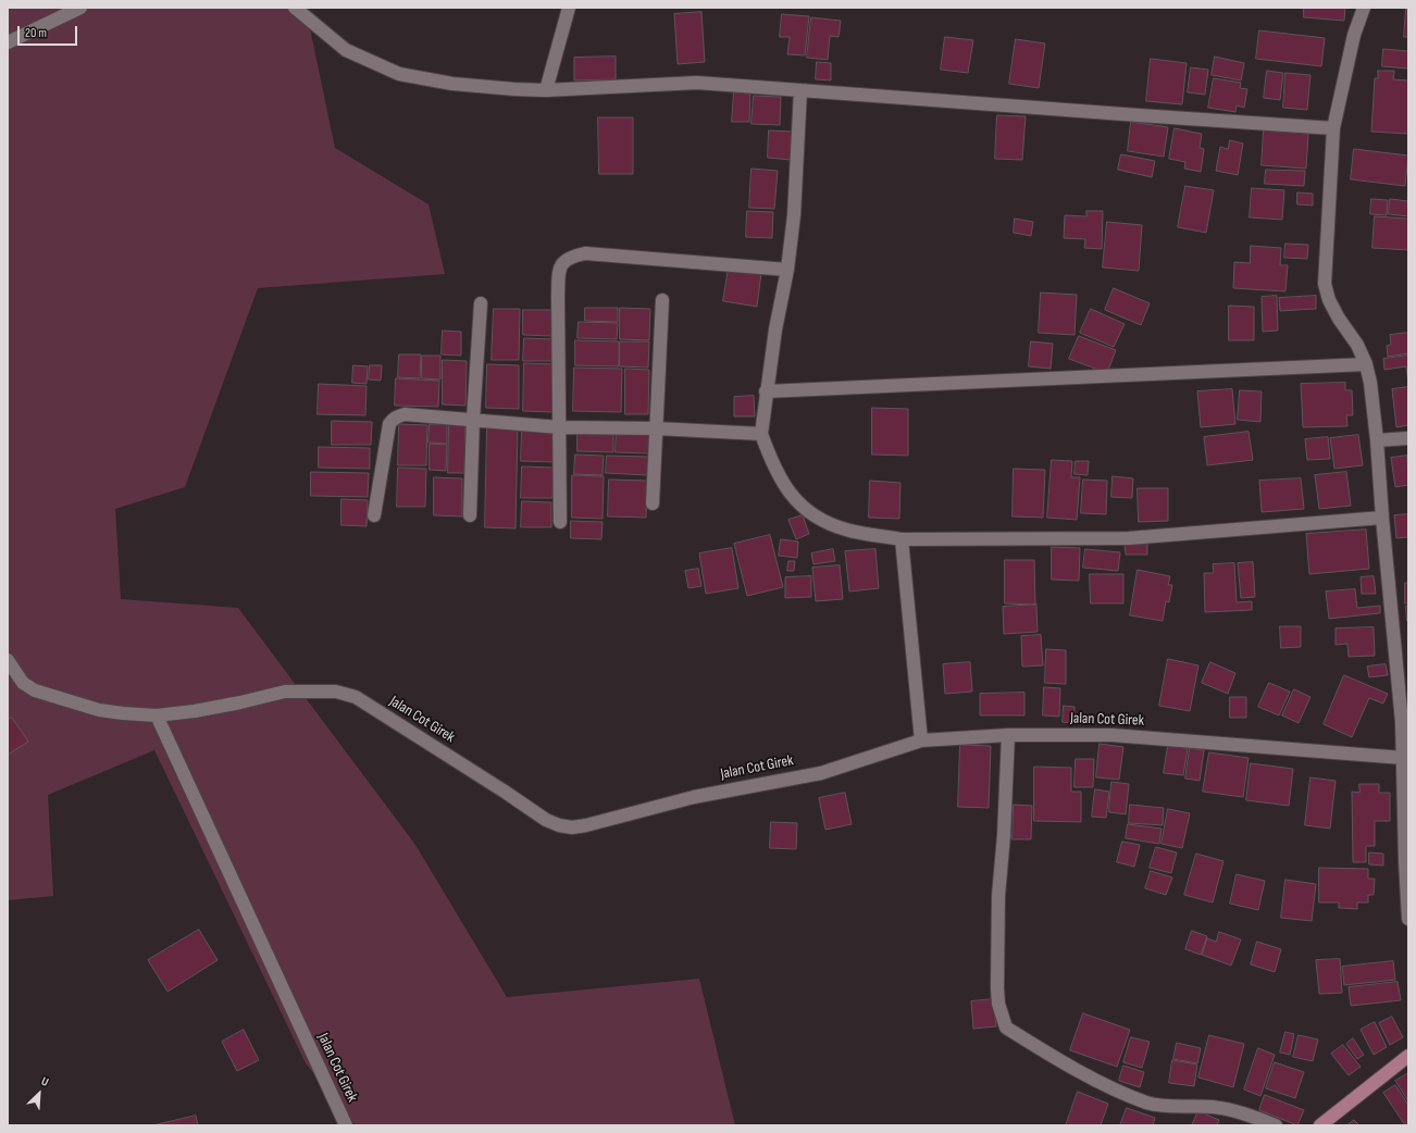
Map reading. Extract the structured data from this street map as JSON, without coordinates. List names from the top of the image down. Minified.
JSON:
{"streets":{"street":["Jalan Cot Girek"]},"scale_bar":"20 m","north":"top right"}
